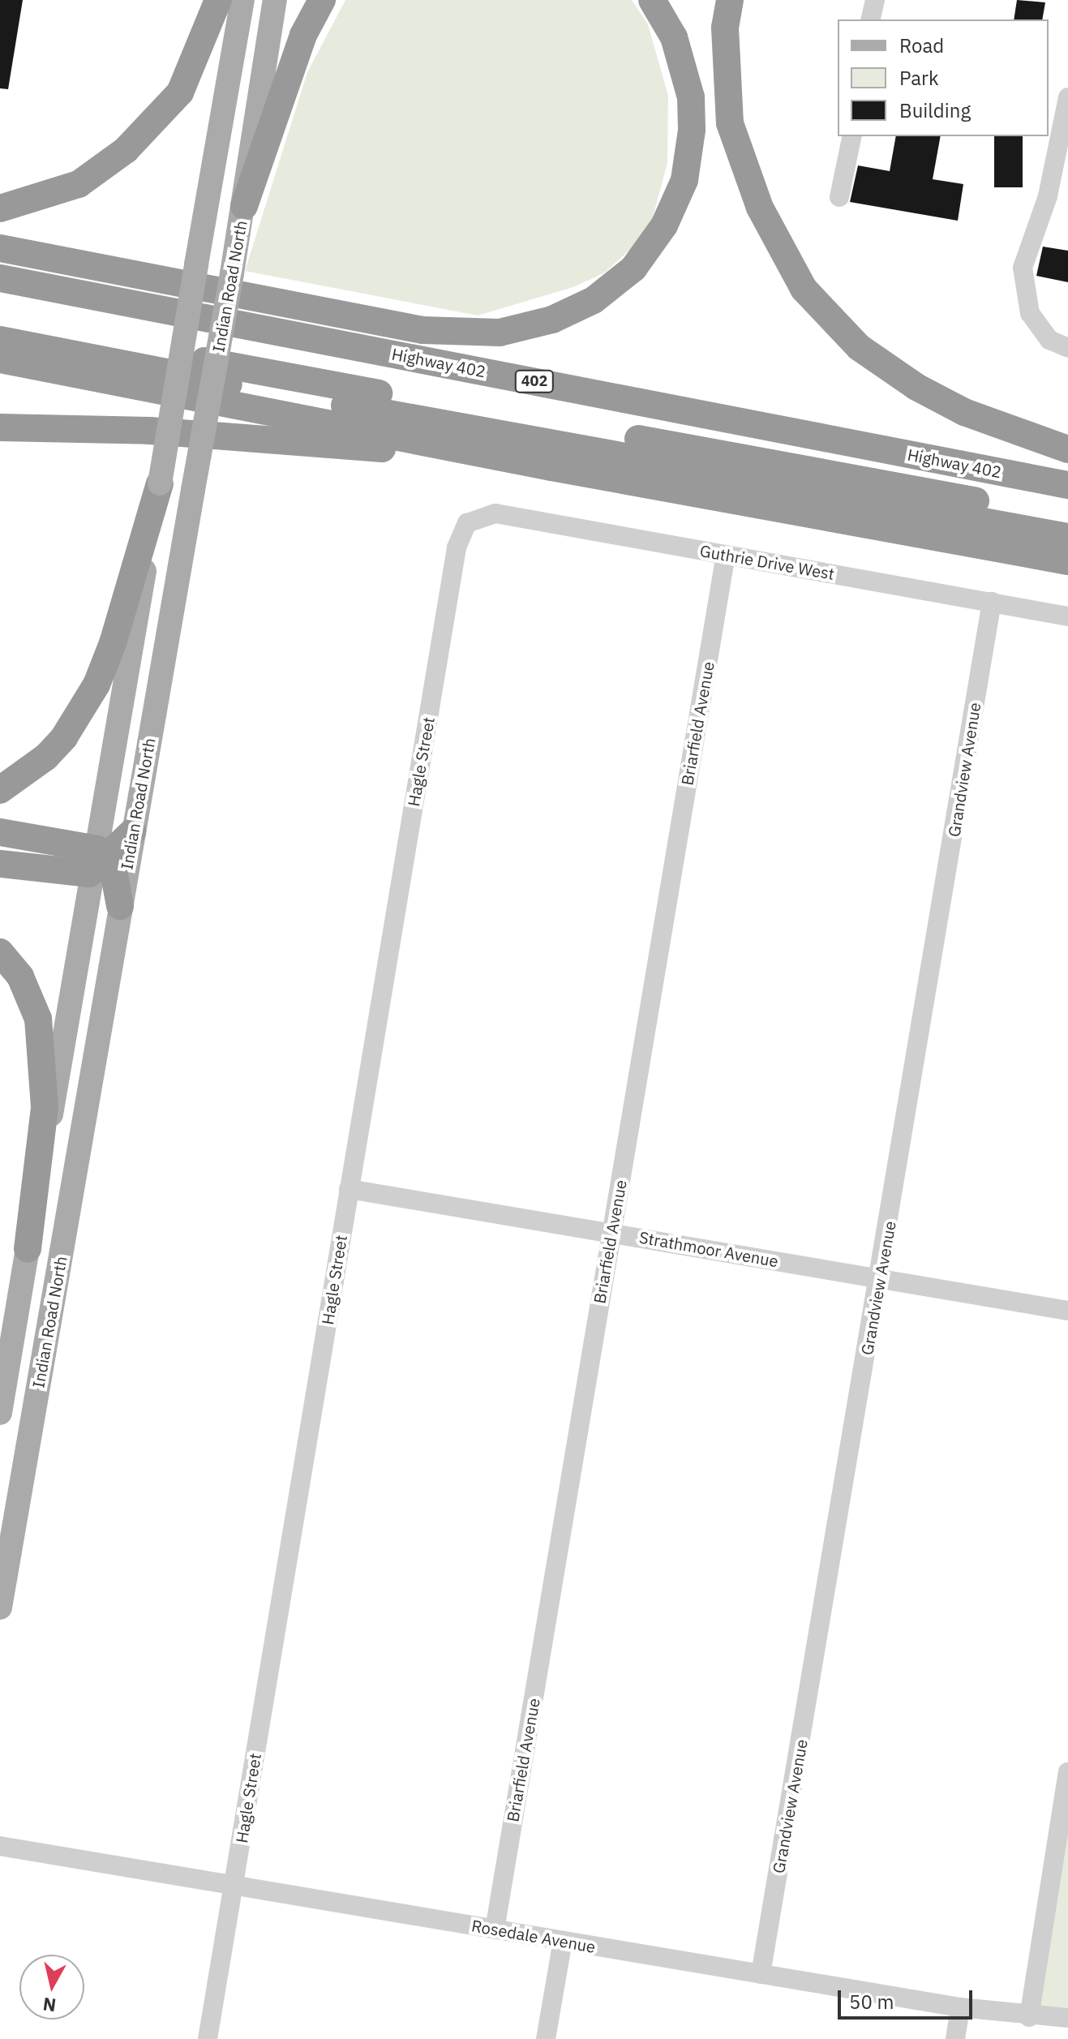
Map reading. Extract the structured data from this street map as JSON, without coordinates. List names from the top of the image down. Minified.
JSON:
{"streets":{"highway":["Highway 402","402"],"main road":["Indian Road North"],"street":["Guthrie Drive West","Briarfield Avenue","Hagle Street","Grandview Avenue","Strathmoor Avenue","Rosedale Avenue"]},"crossings":[["Guthrie Drive West","Briarfield Avenue"],["Guthrie Drive West","Hagle Street"],["Guthrie Drive West","Grandview Avenue"],["Briarfield Avenue","Strathmoor Avenue"],["Briarfield Avenue","Rosedale Avenue"],["Hagle Street","Strathmoor Avenue"],["Hagle Street","Rosedale Avenue"],["Grandview Avenue","Strathmoor Avenue"],["Grandview Avenue","Rosedale Avenue"]],"legend":["Road","Park","Building"],"scale_bar":"50 m","north":"bottom"}
